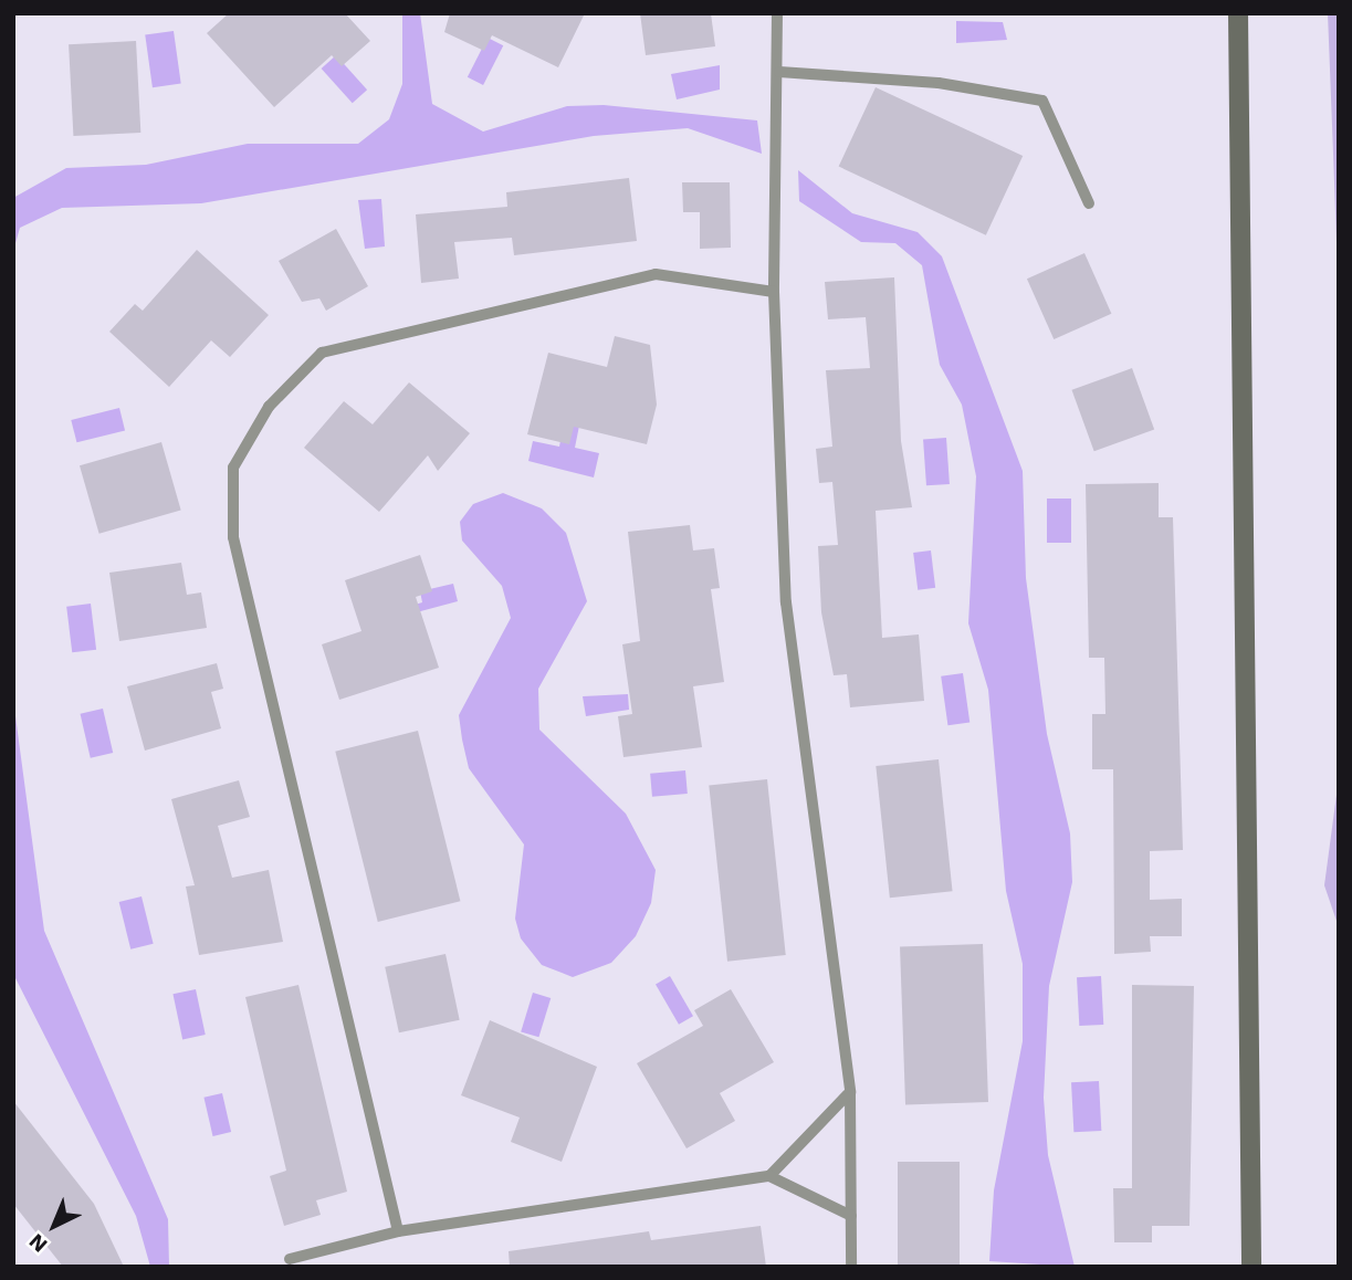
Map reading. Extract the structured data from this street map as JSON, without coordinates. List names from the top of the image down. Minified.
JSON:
{"north":"bottom left"}
